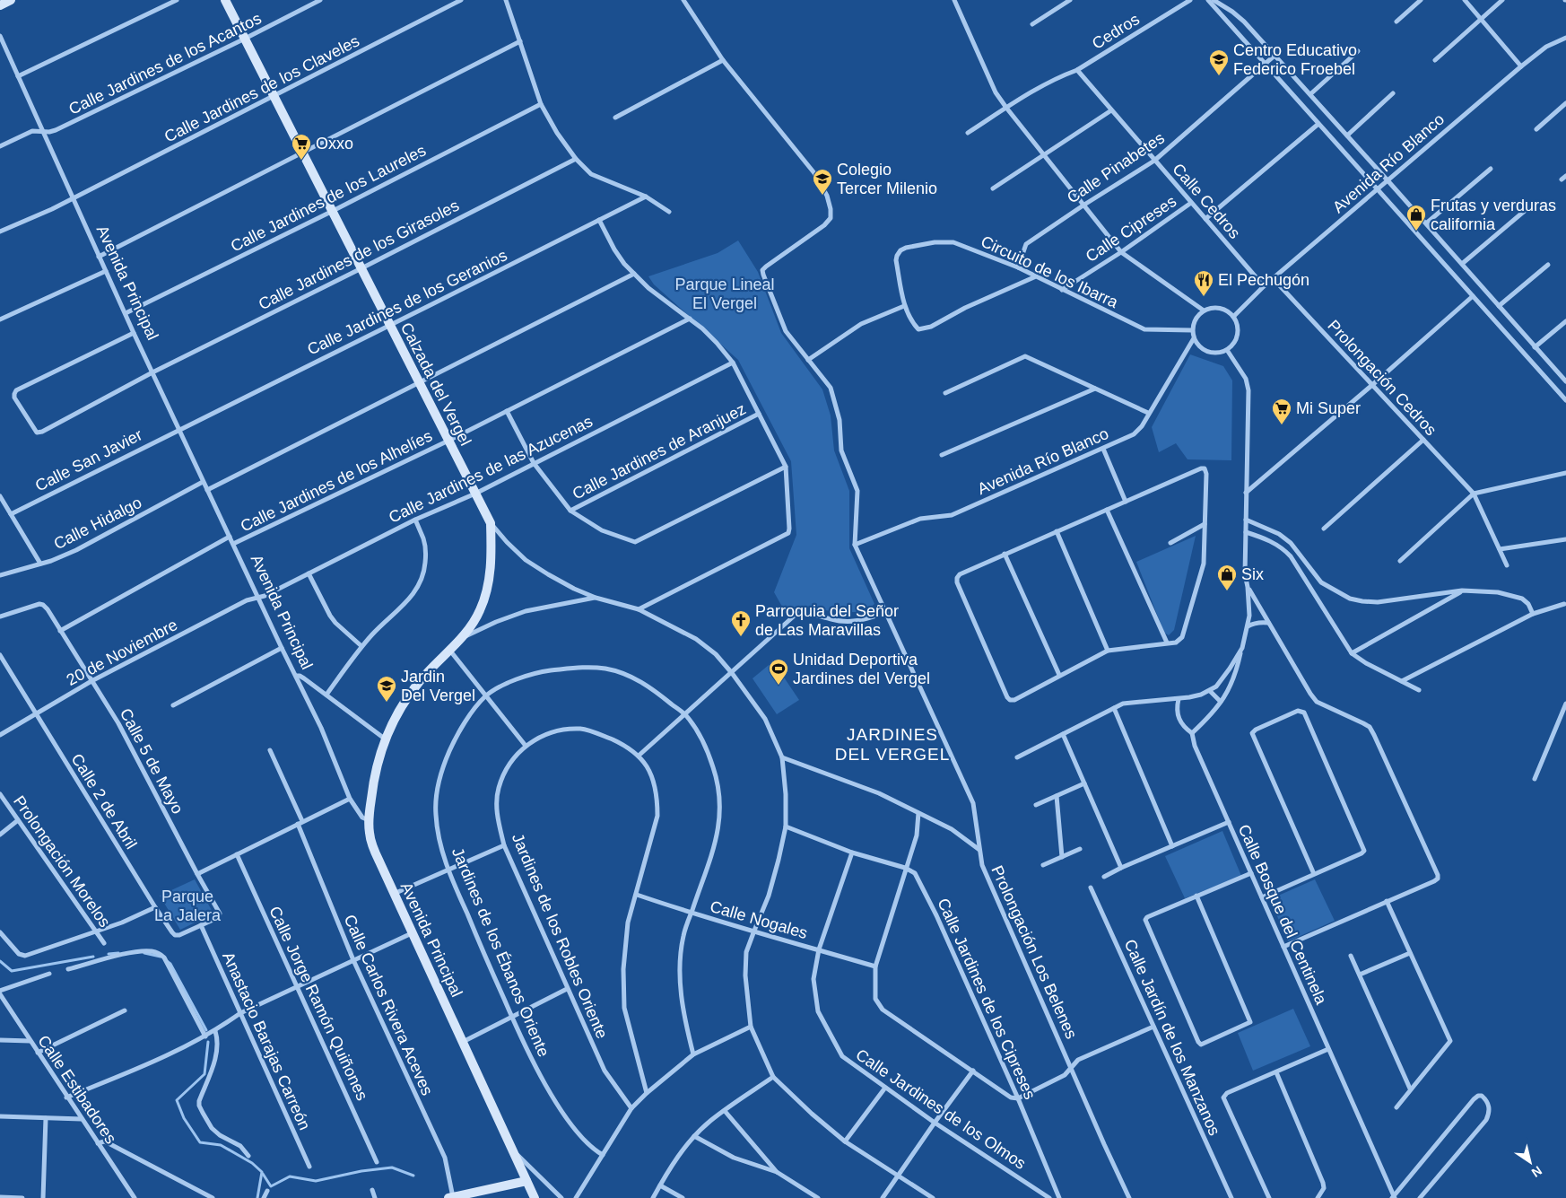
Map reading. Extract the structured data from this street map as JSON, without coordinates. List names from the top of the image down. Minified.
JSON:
{"streets":{"street":["Cedros","Calle Jardines de los Acantos","Calle Jardines de los Claveles","Avenida Río Blanco","Calle Pinabetes","Calle Jardines de los Laureles","Calle Cedros","Calle Cipreses","Calle Jardines de los Girasoles","Circuito de los Ibarra","Avenida Principal","Calle Jardines de los Geranios","Prolongación Cedros","Calzada del Vergel","Calle Jardines de Aranjuez","Calle San Javier","Calle Jardines de las Azucenas","Calle Jardines de los Alhelíes","Calle Hidalgo","20 de Noviembre","Calle 5 de Mayo","Calle 2 de Abril","Prolongación Morelos","Calle Bosque del Centinela","Calle Nogales","Jardines de los Robles Oriente","Jardines de los Ébanos Oriente","Prolongación Los Belenes","Calle Jardines de los Cipreses","Calle Jorge Ramón Quiñones","Calle Carlos Rivera Aceves","Calle Jardín de los Manzanos","Anastacio Barajas Carreón","Calle Estibadores","Calle Jardines de los Olmos"]},"crossings":[["Cedros","Calle Cedros"],["Calle Jardines de los Acantos","Avenida Principal"],["Calle Jardines de los Acantos","Calzada del Vergel"],["Calle Jardines de los Claveles","Avenida Principal"],["Calle Jardines de los Claveles","Calzada del Vergel"],["Avenida Río Blanco","Calle Cedros"],["Avenida Río Blanco","Circuito de los Ibarra"],["Avenida Río Blanco","Prolongación Cedros"],["Avenida Río Blanco","Prolongación Los Belenes"],["Calle Pinabetes","Calle Cedros"],["Calle Pinabetes","Circuito de los Ibarra"],["Calle Jardines de los Laureles","Avenida Principal"],["Calle Jardines de los Laureles","Calzada del Vergel"],["Calle Cedros","Calle Cipreses"],["Calle Cipreses","Circuito de los Ibarra"],["Calle Jardines de los Girasoles","Avenida Principal"],["Calle Jardines de los Girasoles","Calzada del Vergel"],["Avenida Principal","Calle Jardines de los Geranios"],["Avenida Principal","Calle San Javier"],["Avenida Principal","Calle Jardines de las Azucenas"],["Avenida Principal","Calle Jardines de los Alhelíes"],["Avenida Principal","Calle Hidalgo"],["Avenida Principal","20 de Noviembre"],["Calle Jardines de los Geranios","Calzada del Vergel"],["Calle Jardines de los Geranios","Calle San Javier"],["Calzada del Vergel","Calle Jardines de las Azucenas"],["Calzada del Vergel","Calle Jardines de los Alhelíes"],["Calzada del Vergel","Calle Nogales"],["Calle Jardines de las Azucenas","20 de Noviembre"],["20 de Noviembre","Calle 5 de Mayo"],["20 de Noviembre","Calle 2 de Abril"],["Calle 5 de Mayo","Calle 2 de Abril"],["Calle 5 de Mayo","Anastacio Barajas Carreón"],["Calle 2 de Abril","Anastacio Barajas Carreón"],["Calle Nogales","Calle Jardines de los Olmos"]],"districts":["JARDINES DEL VERGEL"],"parks":["Parque Lineal El Vergel","Parque La Jalera"],"places":{"school or university":["Centro Educativo Federico Froebel","Colegio Tercer Milenio","Jardin Del Vergel"],"supermarket":["Oxxo","Mi Super"],"shop":["Frutas y verduras california","Six"],"restaurant":["El Pechugón"],"church":["Parroquia del Señor de Las Maravillas"],"sports":["Unidad Deportiva Jardines del Vergel"]},"north":"bottom right"}
